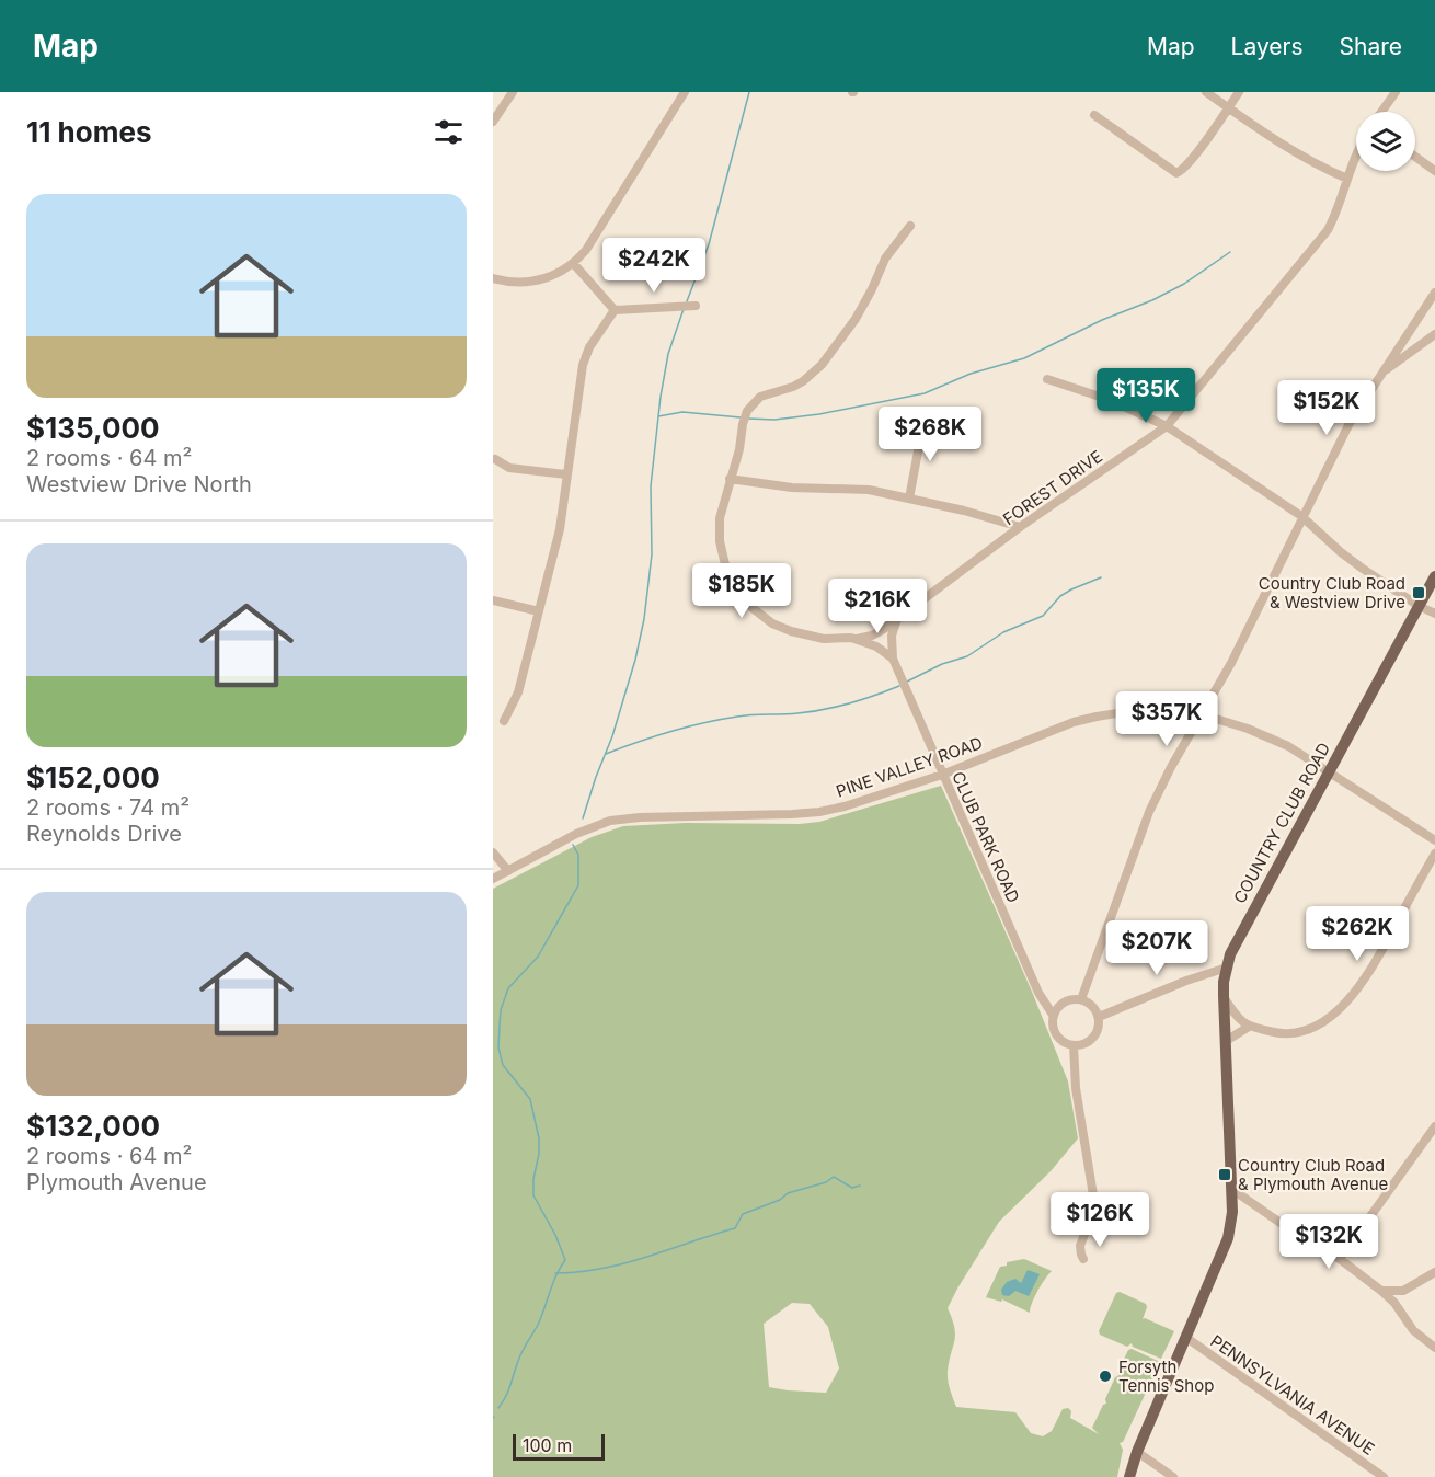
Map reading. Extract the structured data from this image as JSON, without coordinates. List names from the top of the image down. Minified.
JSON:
{"streets":{"main road":["COUNTRY CLUB ROAD"],"street":["FOREST DRIVE","PINE VALLEY ROAD","CLUB PARK ROAD","PENNSYLVANIA AVENUE"]},"crossings":[["PINE VALLEY ROAD","COUNTRY CLUB ROAD"],["PINE VALLEY ROAD","CLUB PARK ROAD"],["COUNTRY CLUB ROAD","PENNSYLVANIA AVENUE"]],"places":{"transit":["Country Club Road & Westview Drive","Country Club Road & Plymouth Avenue"],"other":["Forsyth Tennis Shop"]},"scale_bar":"100 m","page":{"header":"Map","nav":["Map","Layers","Share"],"heading":"11 homes","list":[{"name":"$135,000","note":"2 rooms · 64 m² · Westview Drive North"},{"name":"$152,000","note":"2 rooms · 74 m² · Reynolds Drive"},{"name":"$132,000","note":"2 rooms · 64 m² · Plymouth Avenue"}],"price":["$242K","$135K","$152K","$268K","$185K","$216K","$357K","$262K","$207K","$126K","$132K"],"scale":"100 m"}}
